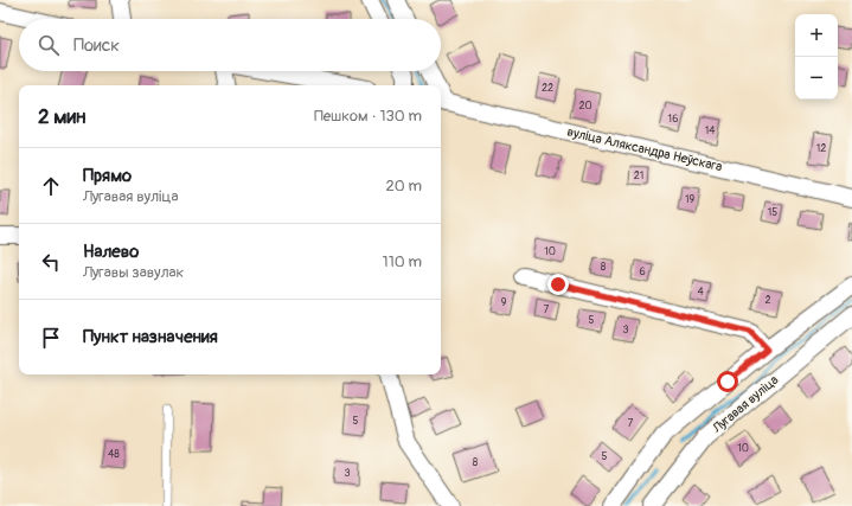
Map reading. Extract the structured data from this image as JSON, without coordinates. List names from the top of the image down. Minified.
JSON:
{"streets":{"street":["вуліца Аляксандра Неўскага","Лугавая вуліца"]},"house_numbers":["22","20","16","14","12","21","19","15","10","8","6","4","2","9","7","5","3","5","7","10","48","5","8","3"],"page":{"map_buttons":["+","−"],"search":"Поиск","heading":["2 мин","Пешком · 130 m"],"list":[["Прямо","Лугавая вуліца","20 m"],["Налево","Лугавы завулак","110 m"],"Пункт назначения"]}}
